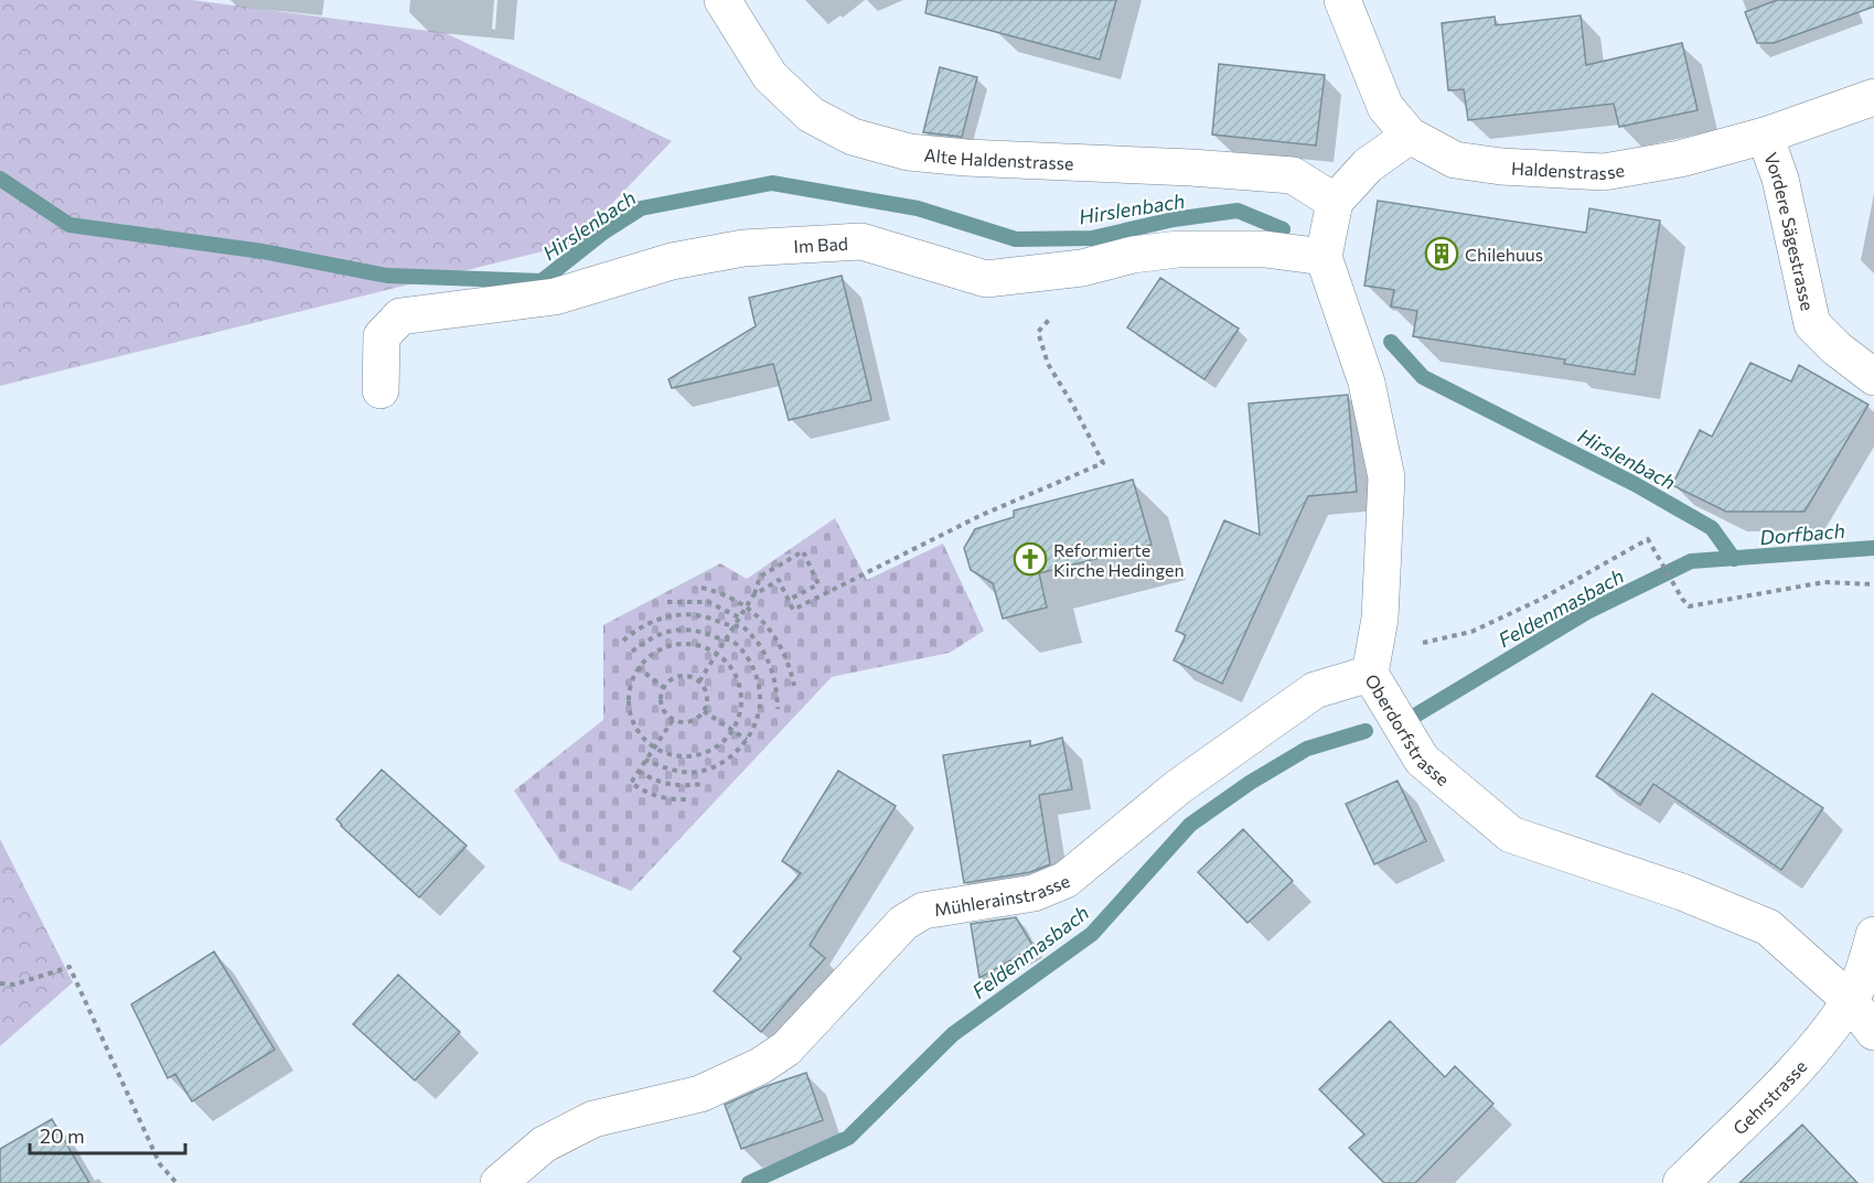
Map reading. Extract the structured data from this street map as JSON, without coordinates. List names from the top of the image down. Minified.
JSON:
{"streets":{"street":["Alte Haldenstrasse","Haldenstrasse","Vordere Sägestrasse","Im Bad","Oberdorfstrasse","Mühlerainstrasse","Gehrstrasse"]},"crossings":[["Haldenstrasse","Vordere Sägestrasse"],["Im Bad","Oberdorfstrasse"],["Oberdorfstrasse","Mühlerainstrasse"],["Oberdorfstrasse","Gehrstrasse"]],"water":["Hirslenbach","Dorfbach","Feldenmasbach"],"places":{"building":["Chilehuus"],"church":["Reformierte Kirche Hedingen"]},"scale_bar":"20 m"}
